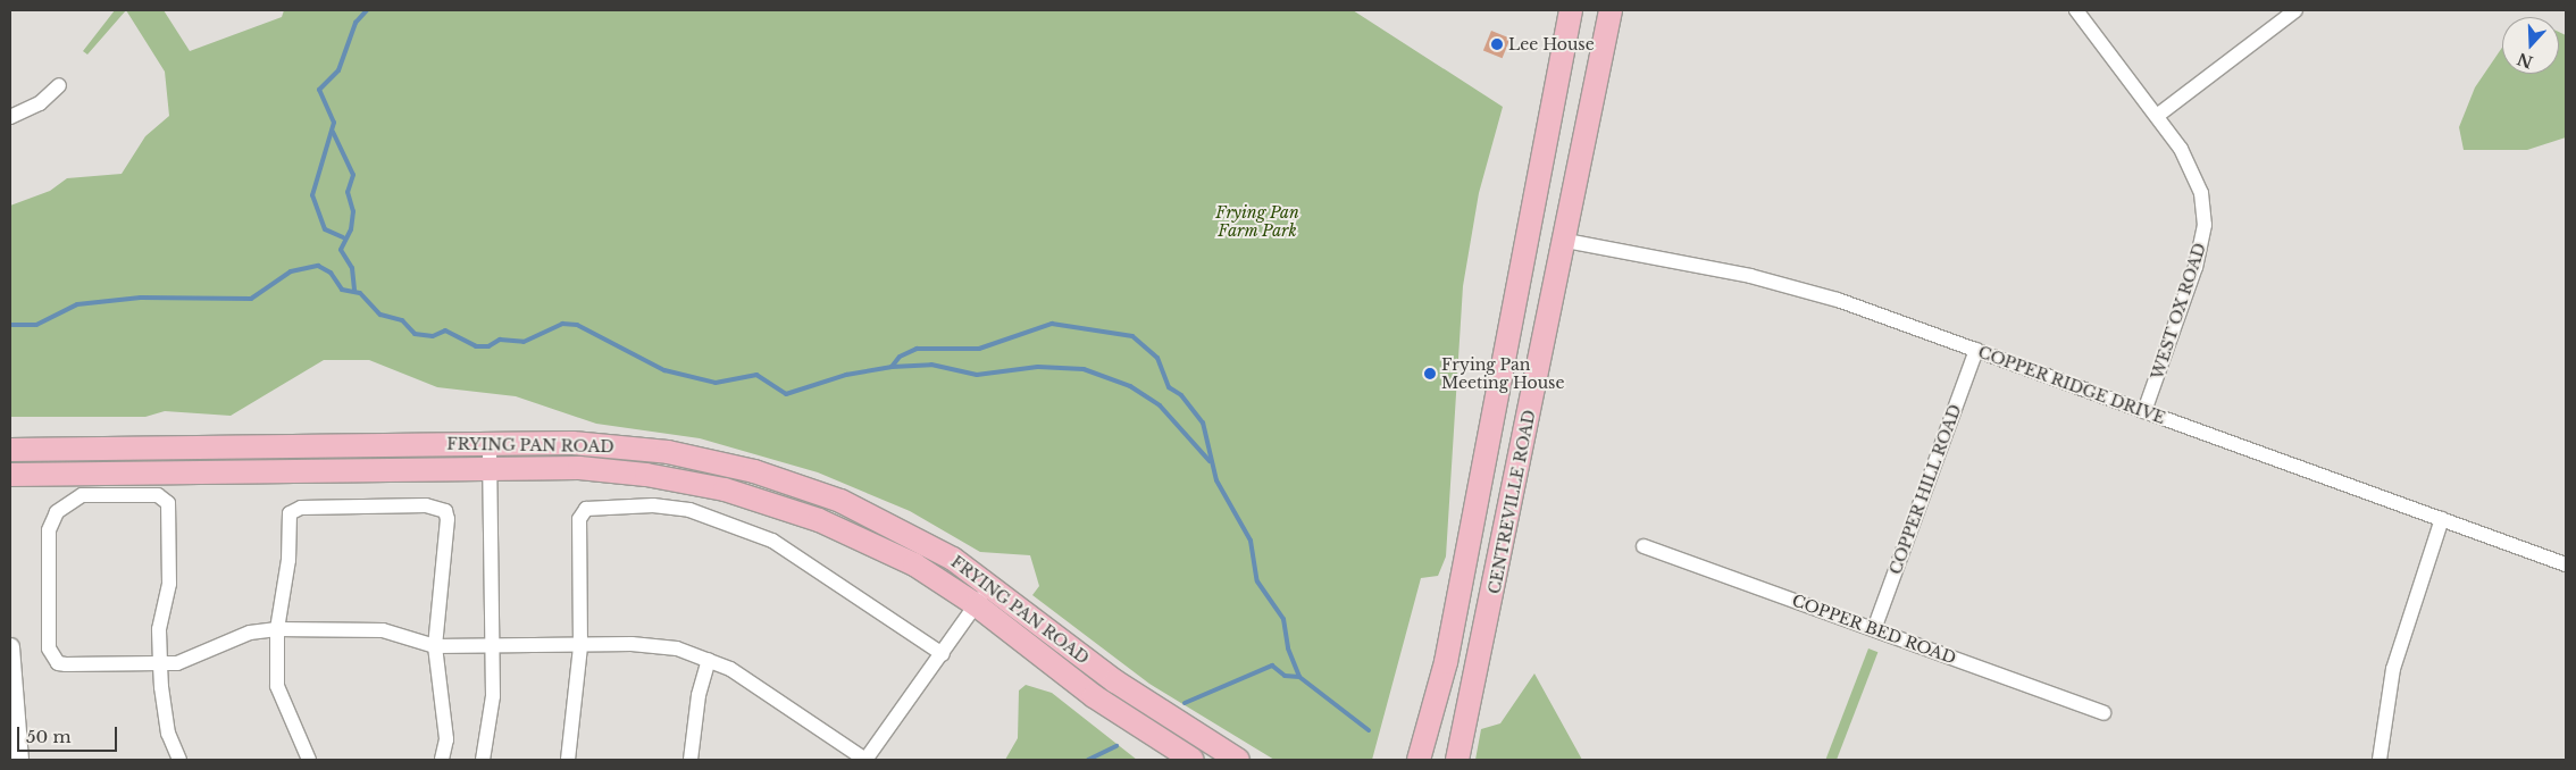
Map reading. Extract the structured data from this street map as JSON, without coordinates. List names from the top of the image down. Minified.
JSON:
{"streets":{"main road":["FRYING PAN ROAD","CENTREVILLE ROAD"],"street":["WEST OX ROAD","COPPER RIDGE DRIVE","COPPER HILL ROAD","COPPER BED ROAD"]},"crossings":[["WEST OX ROAD","COPPER RIDGE DRIVE"],["COPPER RIDGE DRIVE","COPPER HILL ROAD"],["COPPER RIDGE DRIVE","CENTREVILLE ROAD"],["COPPER HILL ROAD","COPPER BED ROAD"]],"parks":["Frying Pan Farm Park"],"places":["Lee House","Frying Pan Meeting House"],"scale_bar":"50 m","north":"bottom"}
